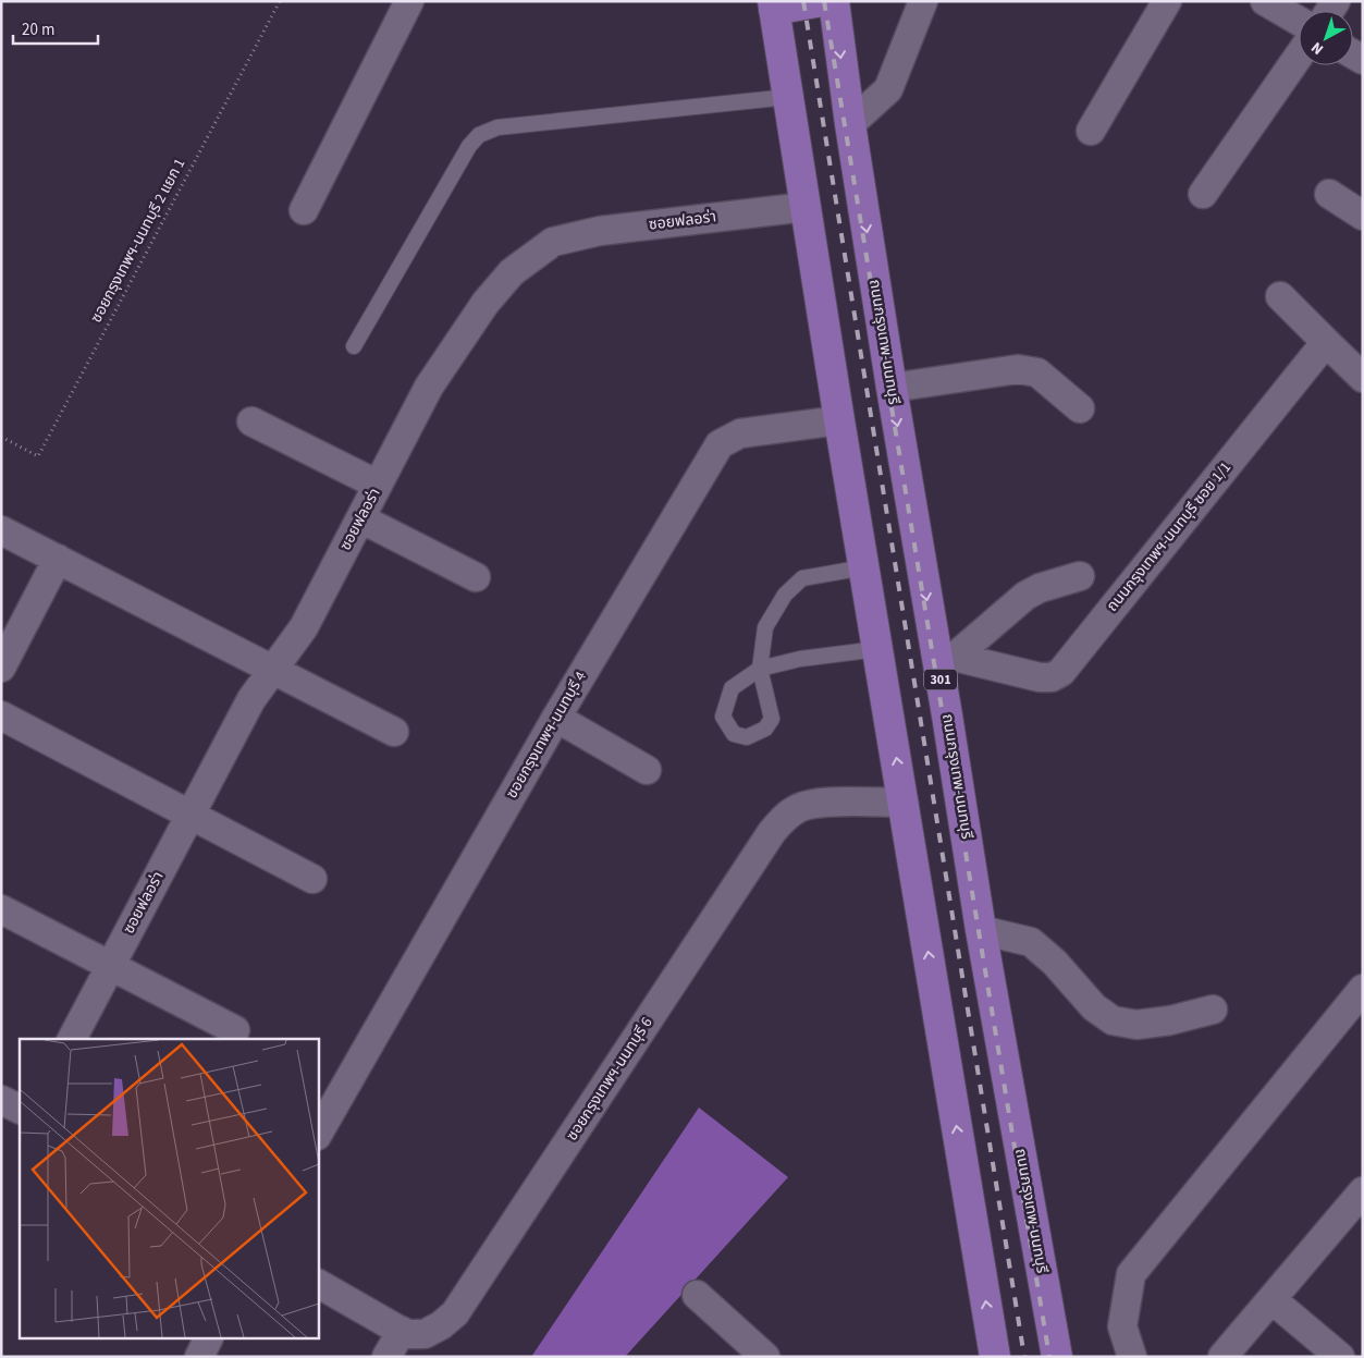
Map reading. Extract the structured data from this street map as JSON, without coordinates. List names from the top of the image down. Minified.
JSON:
{"streets":{"main road":["ถนนกรุงเทพ-นนทบุรี","301"],"street":["ซอยฟลอร่า","ถนนกรุงเทพฯ-นนทบุรี ซอย 1/1","ซอยกรุงเทพฯ-นนทบุรี 4","ซอยกรุงเทพฯ-นนทบุรี 6"],"path":["ซอยกรุงเทพฯ-นนทบุรี 2 แยก 1"]},"crossings":[["ถนนกรุงเทพ-นนทบุรี","ถนนกรุงเทพฯ-นนทบุรี ซอย 1/1"]],"scale_bar":"20 m","north":"bottom left"}
